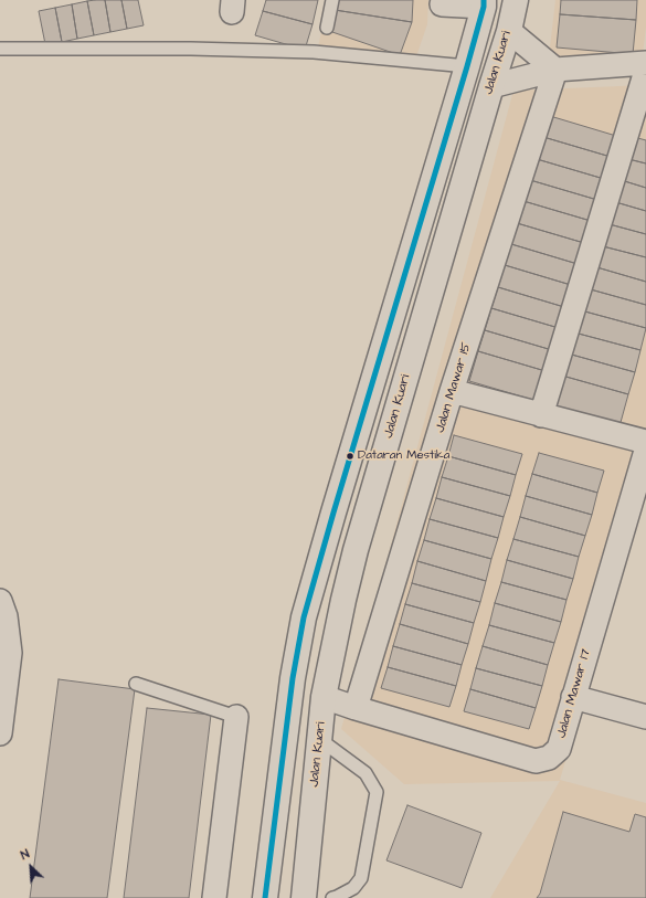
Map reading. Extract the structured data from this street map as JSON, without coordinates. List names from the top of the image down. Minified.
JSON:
{"streets":{"street":["Jalan Kuari","Jalan Mawar 15","Jalan Mawar 17"]},"crossings":[["Jalan Kuari","Jalan Mawar 17"],["Jalan Mawar 15","Jalan Mawar 17"]],"places":["Dataran Mestika"],"north":"top left"}
